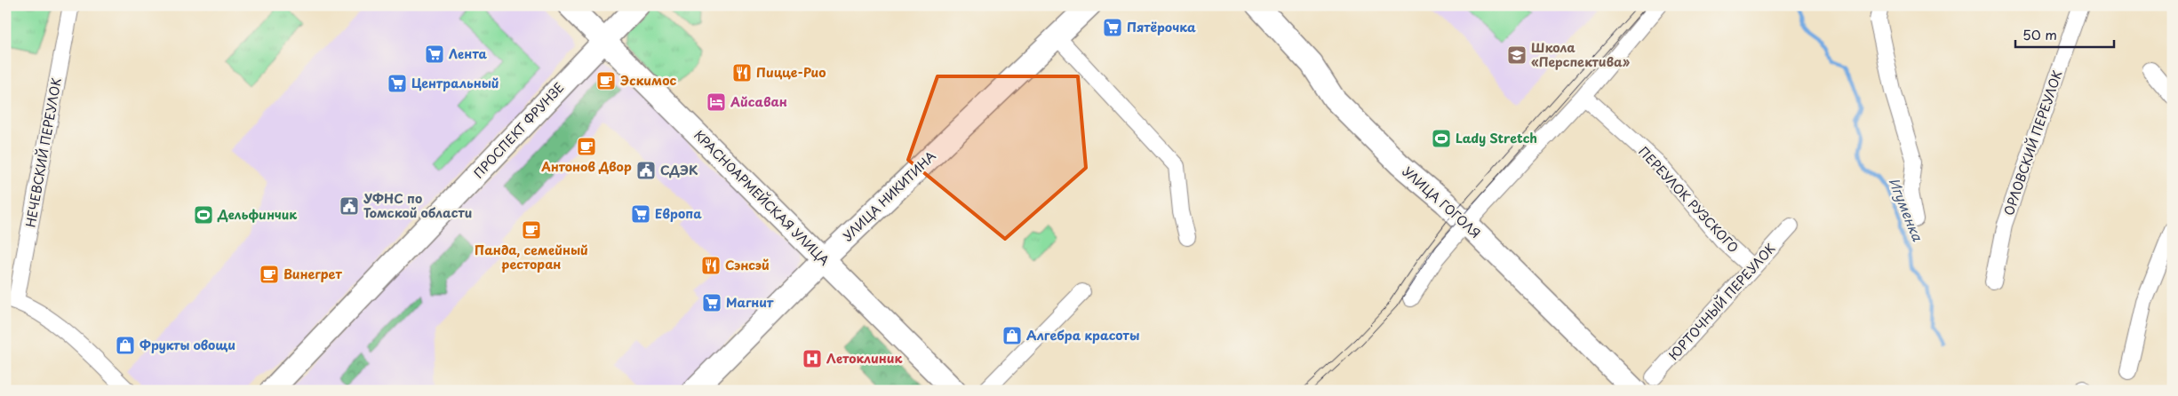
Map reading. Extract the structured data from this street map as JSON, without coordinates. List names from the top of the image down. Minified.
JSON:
{"streets":{"street":["ПРОСПЕКТ ФРУНЗЕ","ОРЛОВСКИЙ ПЕРЕУЛОК","НЕЧЕВСКИЙ ПЕРЕУЛОК","УЛИЦА НИКИТИНА","КРАСНОАРМЕЙСКАЯ УЛИЦА","ПЕРЕУЛОК РУЗСКОГО","УЛИЦА ГОГОЛЯ","ЮРТОЧНЫЙ ПЕРЕУЛОК"]},"crossings":[["ПРОСПЕКТ ФРУНЗЕ","КРАСНОАРМЕЙСКАЯ УЛИЦА"],["УЛИЦА НИКИТИНА","КРАСНОАРМЕЙСКАЯ УЛИЦА"],["ПЕРЕУЛОК РУЗСКОГО","ЮРТОЧНЫЙ ПЕРЕУЛОК"]],"water":["Игуменка"],"places":{"supermarket":["Пятёрочка","Лента","Центральный","Европа","Магнит"],"school or university":["Школа «Перспектива»"],"restaurant":["Пицце-Рио","Сэнсэй"],"cafe":["Эскимос","Антонов Двор","Панда, семейный ресторан","Винегрет"],"hotel":["Айсаван"],"sports":["Lady Stretch","Дельфинчик"],"public building":["СДЭК","УФНС по Томской области"],"shop":["Алгебра красоты","Фрукты овощи"],"hospital":["Летоклиник"]},"scale_bar":"50 m"}
